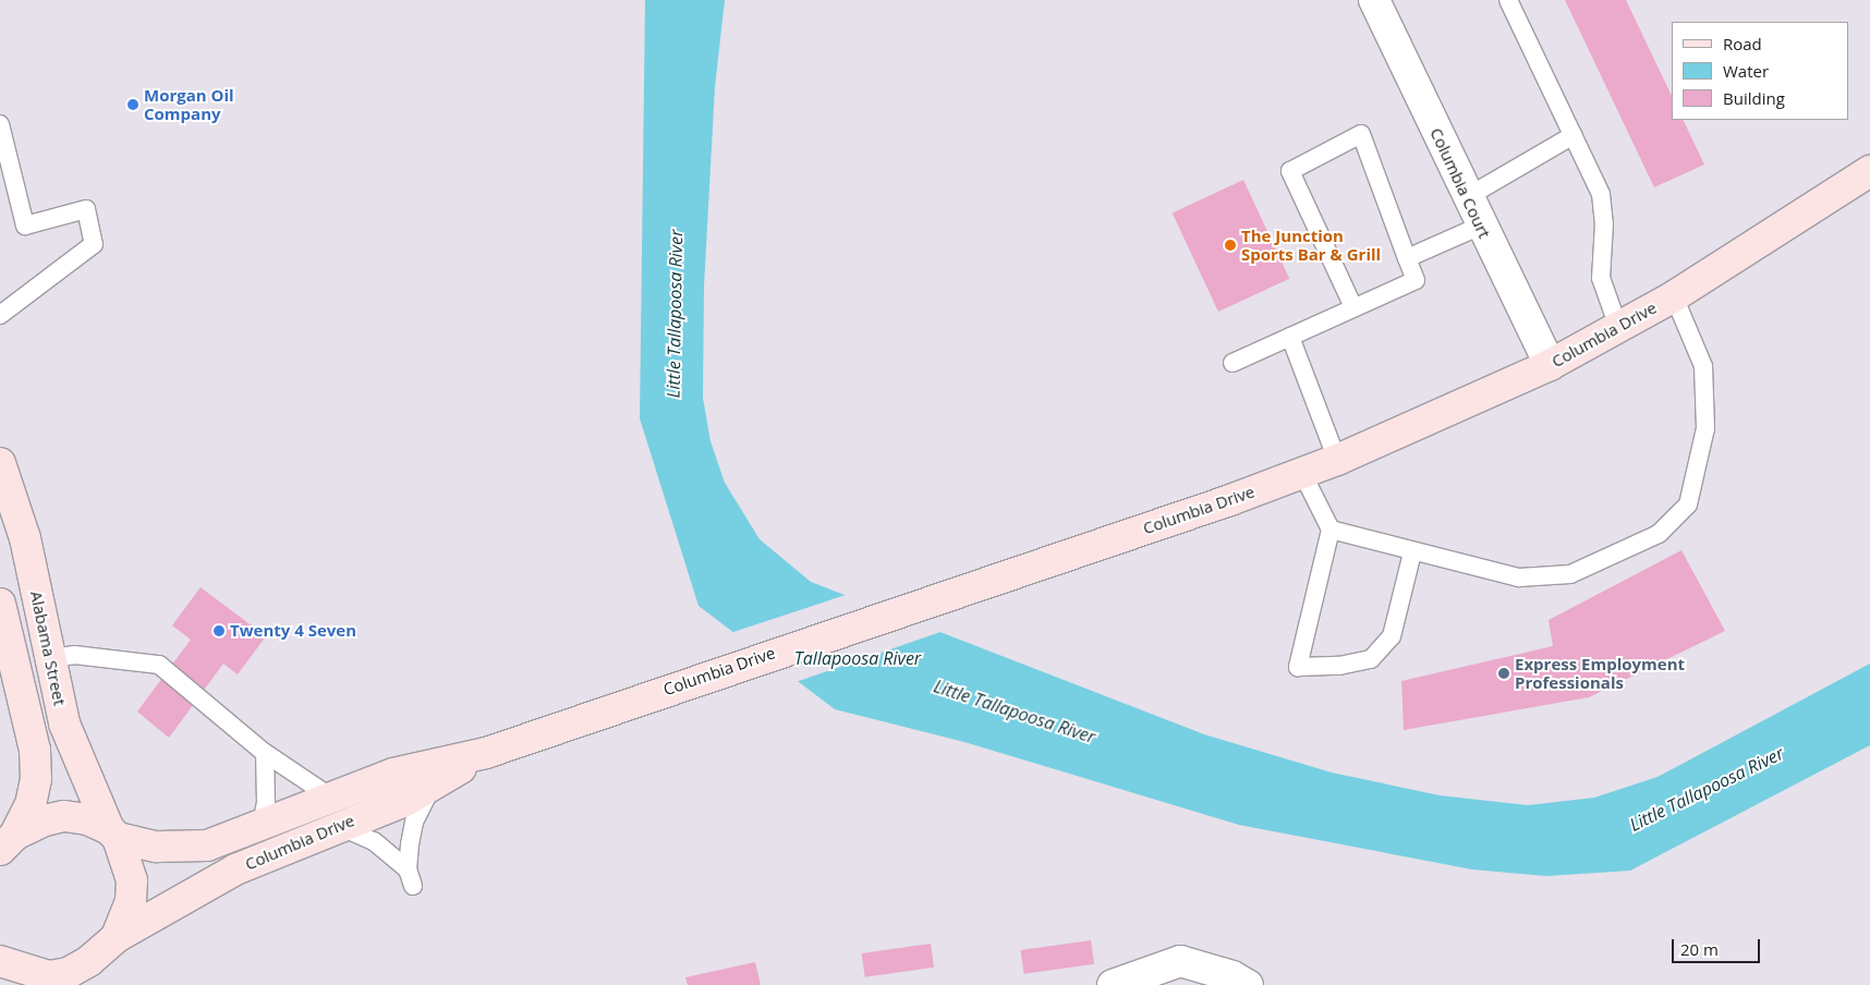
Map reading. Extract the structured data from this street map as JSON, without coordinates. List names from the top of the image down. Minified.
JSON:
{"streets":{"main road":["Columbia Drive","Alabama Street"],"street":["Columbia Court"]},"crossings":[["Columbia Court","Columbia Drive"],["Columbia Drive","Alabama Street"]],"water":["Little Tallapoosa River","Tallapoosa River"],"places":["Morgan Oil Company","The Junction Sports Bar & Grill","Twenty 4 Seven","Express Employment Professionals"],"legend":["Road","Water","Building"],"scale_bar":"20 m"}
